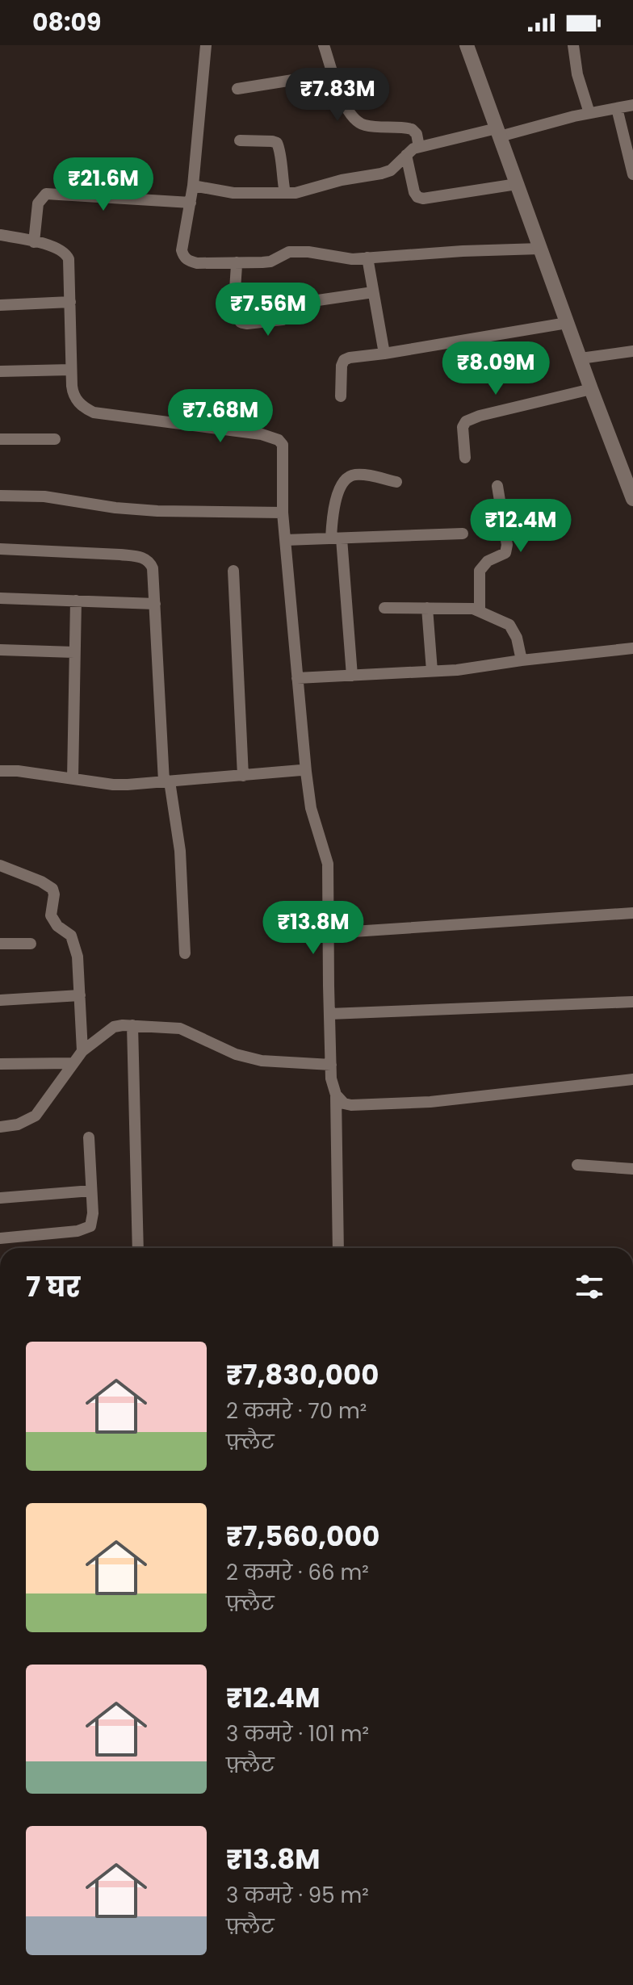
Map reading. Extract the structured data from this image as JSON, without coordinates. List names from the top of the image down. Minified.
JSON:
{"page":{"status":"08:09","price":["₹7.83M","₹21.6M","₹7.56M","₹8.09M","₹7.68M","₹12.4M","₹13.8M"],"heading":"7 घर","list":[{"name":"₹7,830,000","note":"2 कमरे · 70 m² · फ़्लैट"},{"name":"₹7,560,000","note":"2 कमरे · 66 m² · फ़्लैट"},{"name":"₹12.4M","note":"3 कमरे · 101 m² · फ़्लैट"},{"name":"₹13.8M","note":"3 कमरे · 95 m² · फ़्लैट"}]}}
